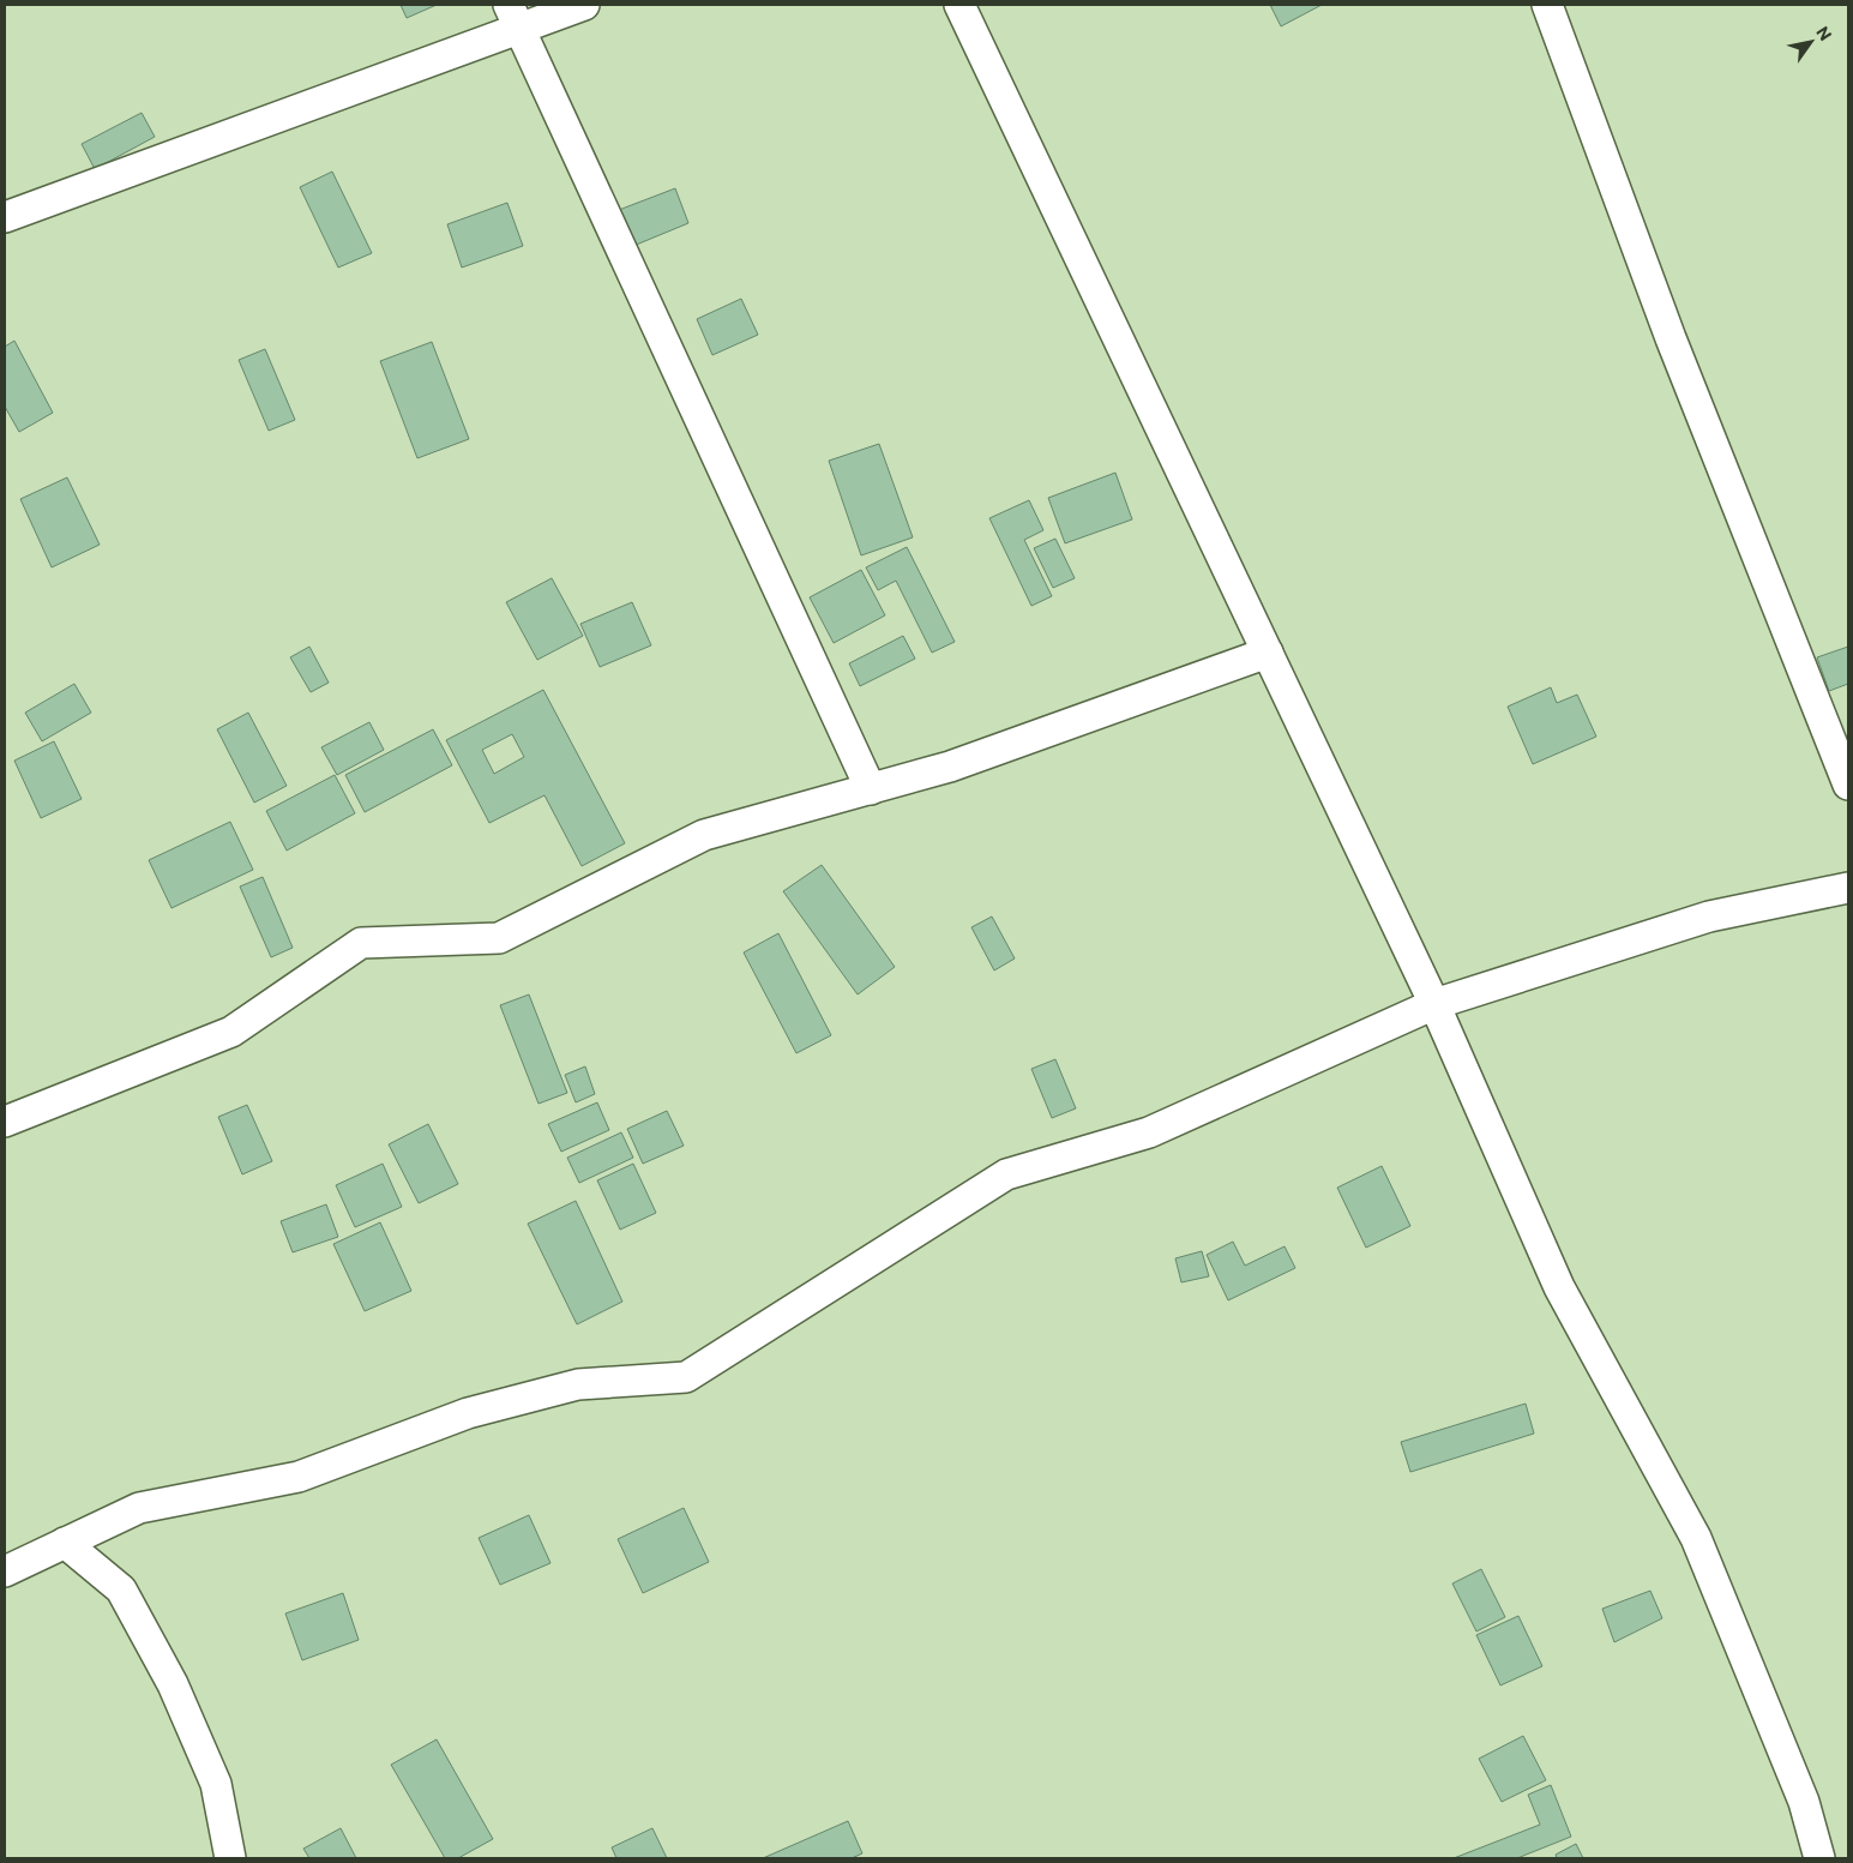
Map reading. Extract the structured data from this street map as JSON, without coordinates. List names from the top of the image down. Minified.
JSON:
{"north":"top right"}
